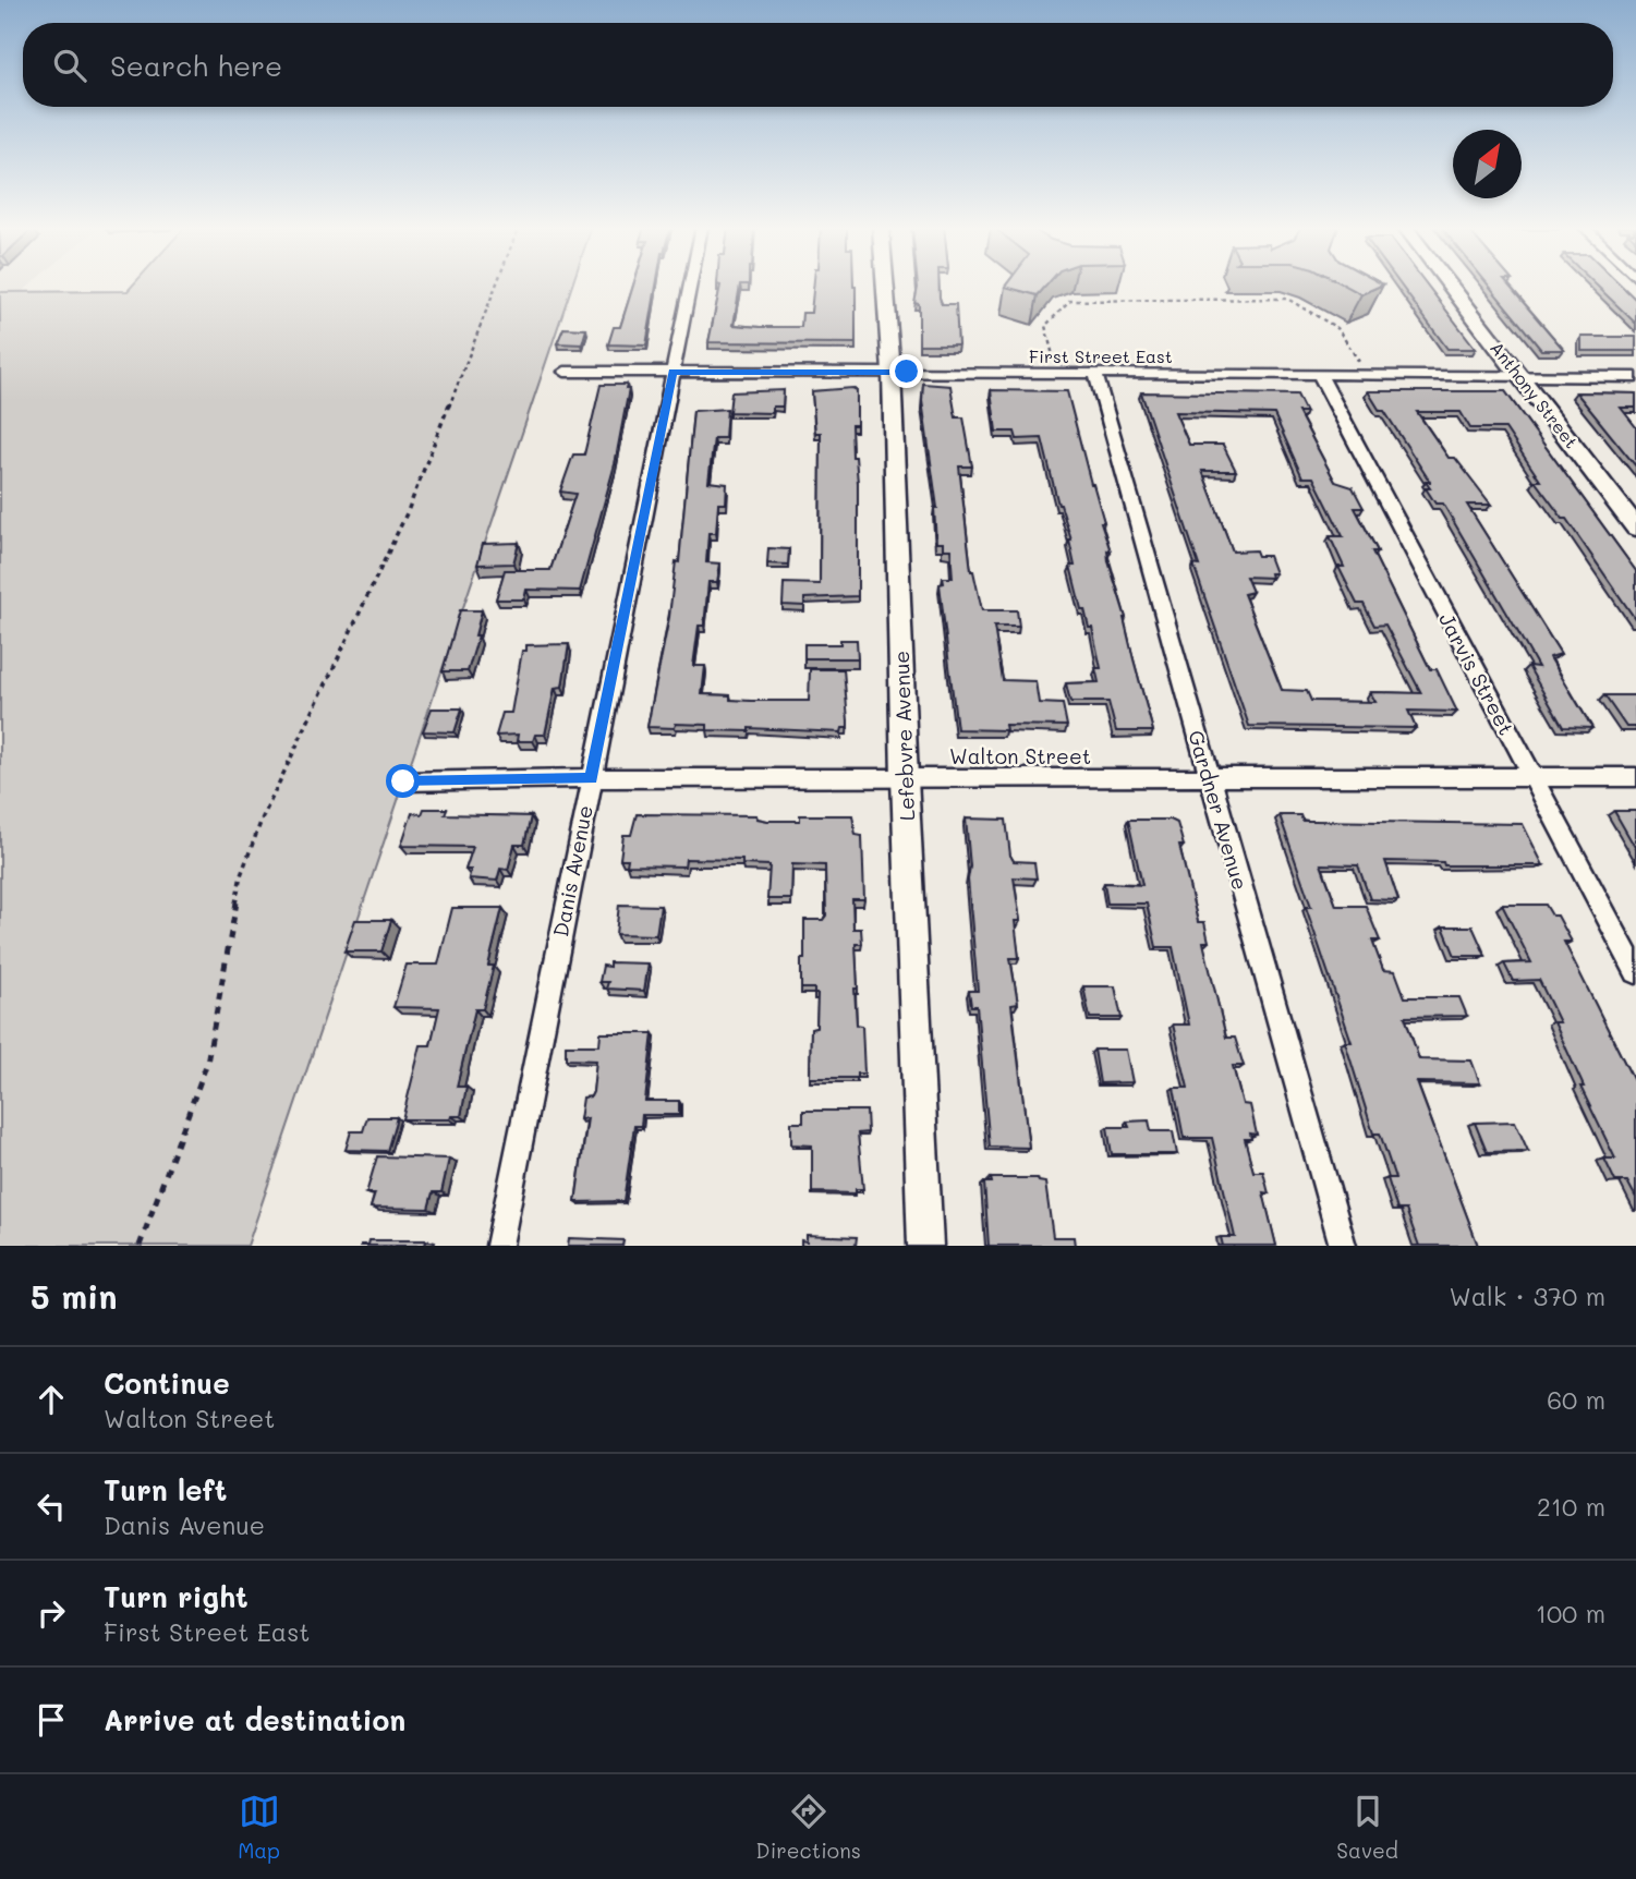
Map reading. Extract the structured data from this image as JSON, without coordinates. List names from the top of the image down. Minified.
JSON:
{"streets":{"street":["First Street East","Anthony Street","Jarvis Street","Lefebvre Avenue","Walton Street","Gardner Avenue","Danis Avenue"]},"crossings":[["First Street East","Anthony Street"],["First Street East","Jarvis Street"],["First Street East","Lefebvre Avenue"],["First Street East","Gardner Avenue"],["First Street East","Danis Avenue"],["Jarvis Street","Walton Street"],["Lefebvre Avenue","Walton Street"],["Walton Street","Gardner Avenue"],["Walton Street","Danis Avenue"]],"north":"top right","page":{"search":"Search here","heading":["5 min","Walk · 370 m"],"list":[["Continue","Walton Street","60 m"],["Turn left","Danis Avenue","210 m"],["Turn right","First Street East","100 m"],"Arrive at destination"],"nav":["Map","Directions","Saved"]}}
